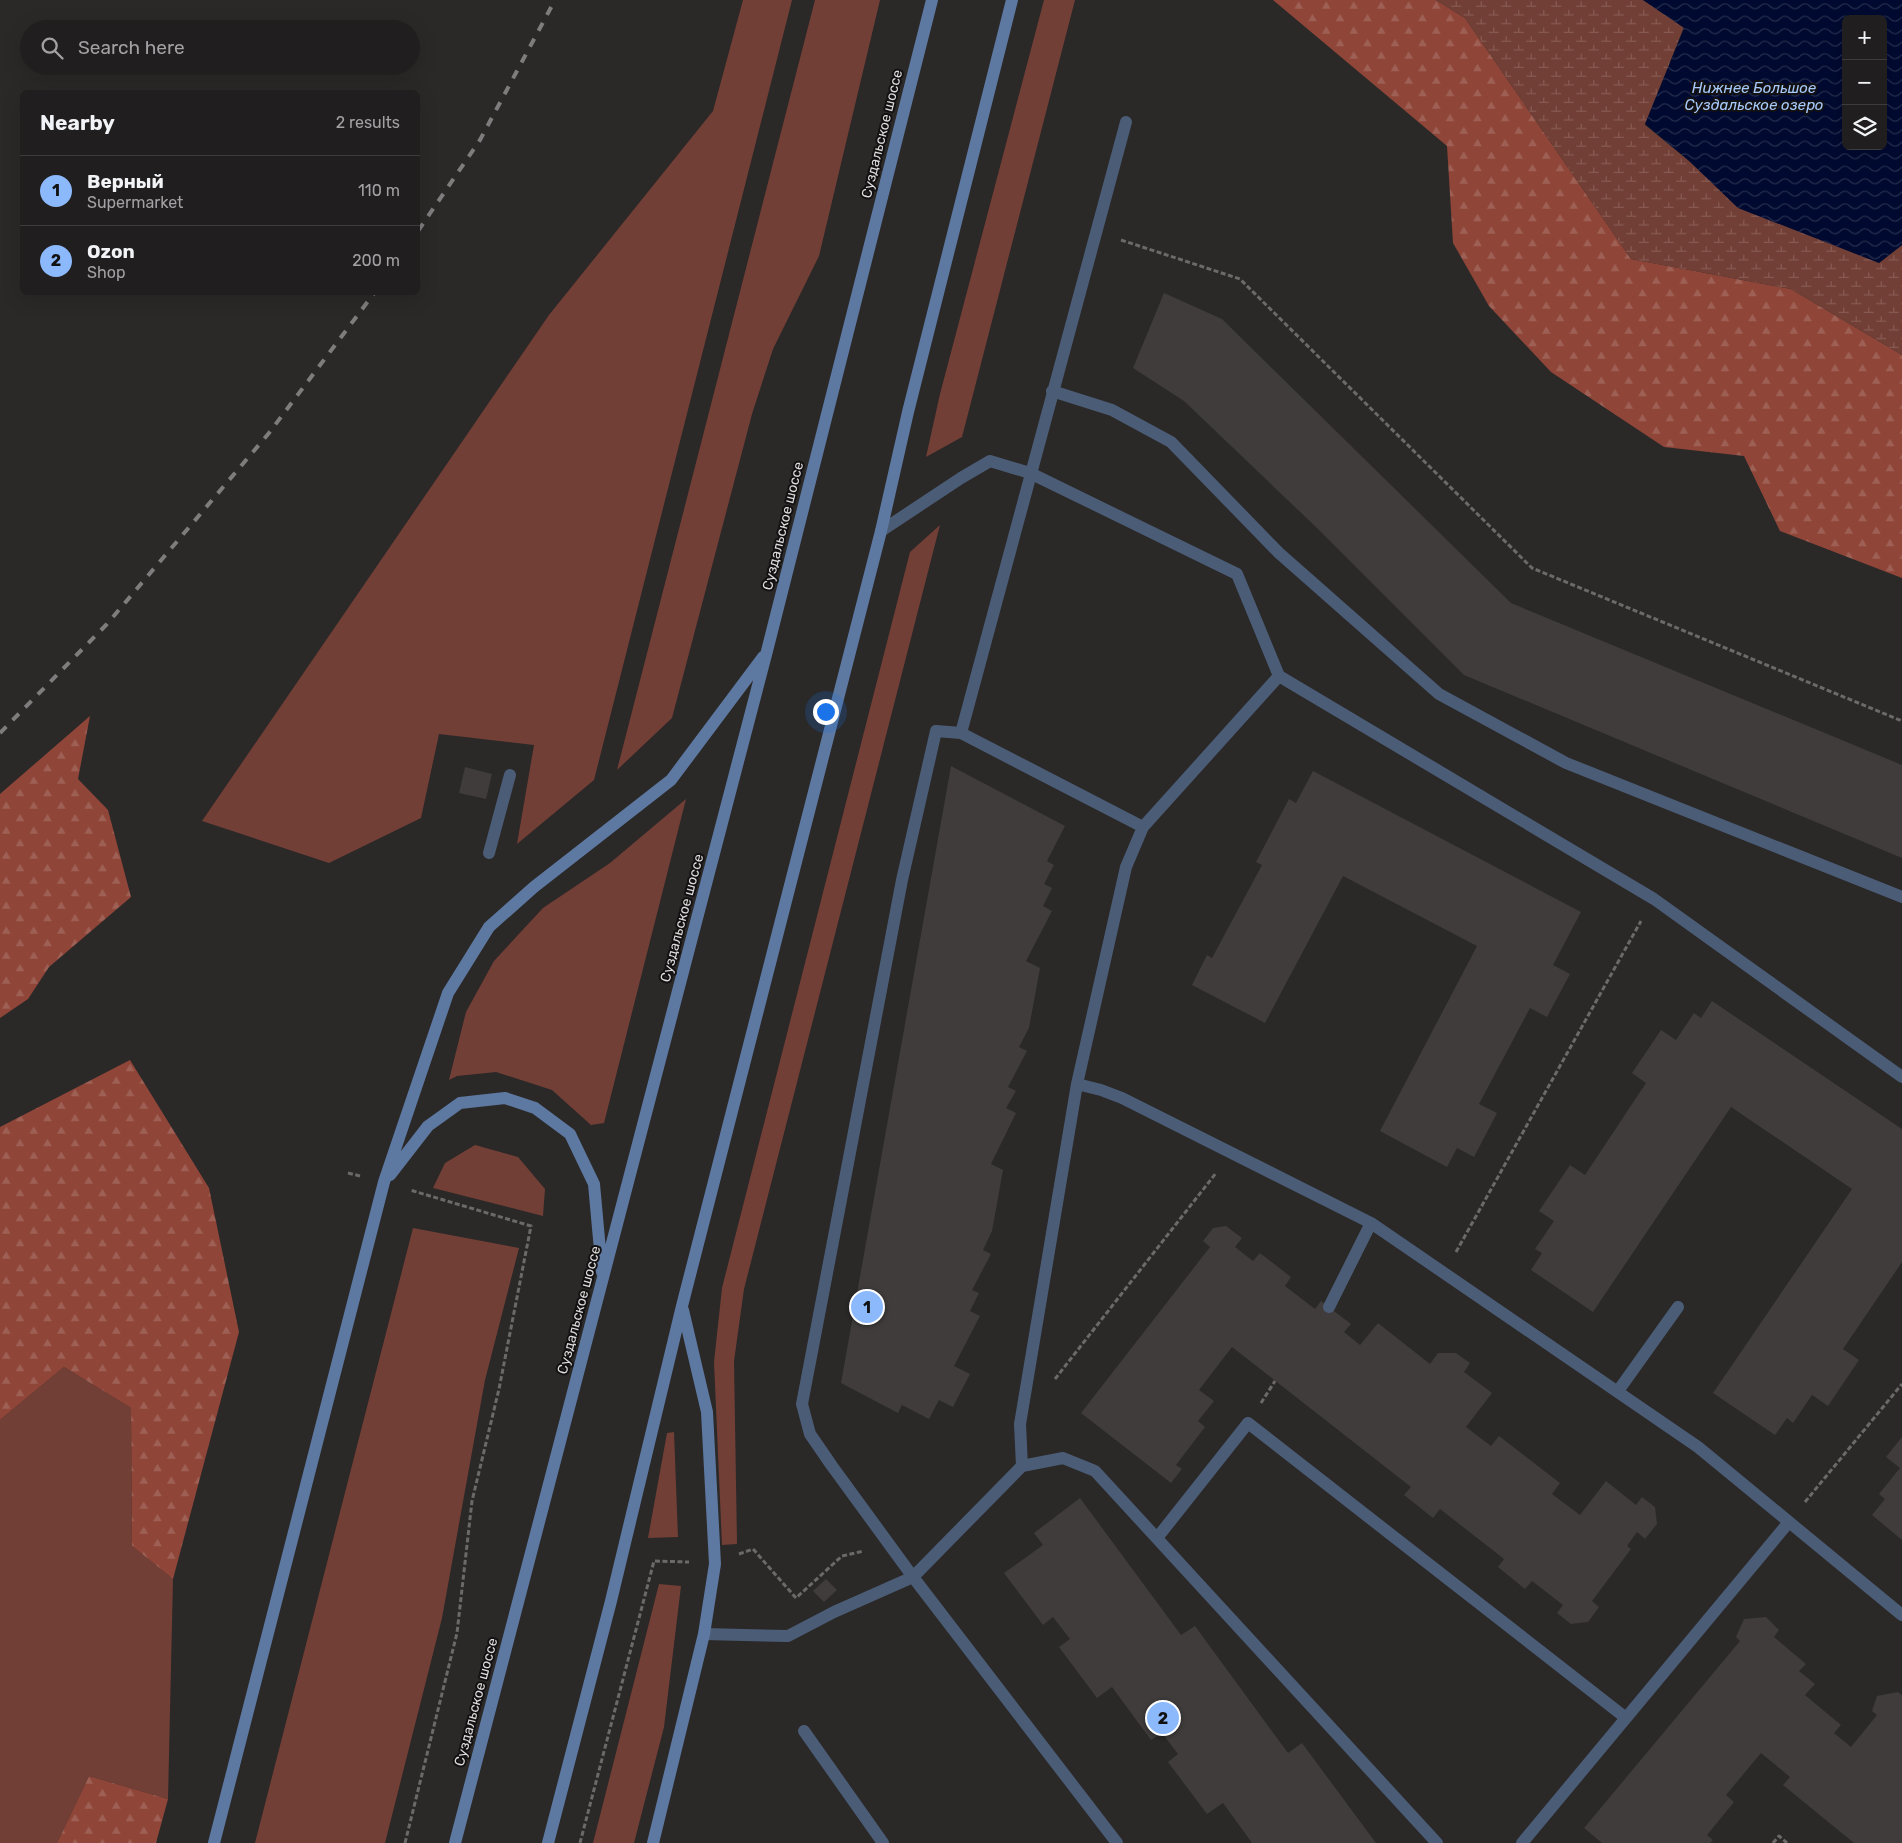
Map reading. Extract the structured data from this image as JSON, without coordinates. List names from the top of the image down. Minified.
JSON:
{"streets":{"main road":["Суздальское шоссе"]},"water":["Нижнее Большое Суздальское озеро"],"page":{"map_buttons":["+","−"],"search":"Search here","heading":["Nearby","2 results"],"list":[{"mark":"1","name":"Верный","note":"Supermarket","value":"110 m"},{"mark":"2","name":"Ozon","note":"Shop","value":"200 m"}],"pins":["1","2"]}}
